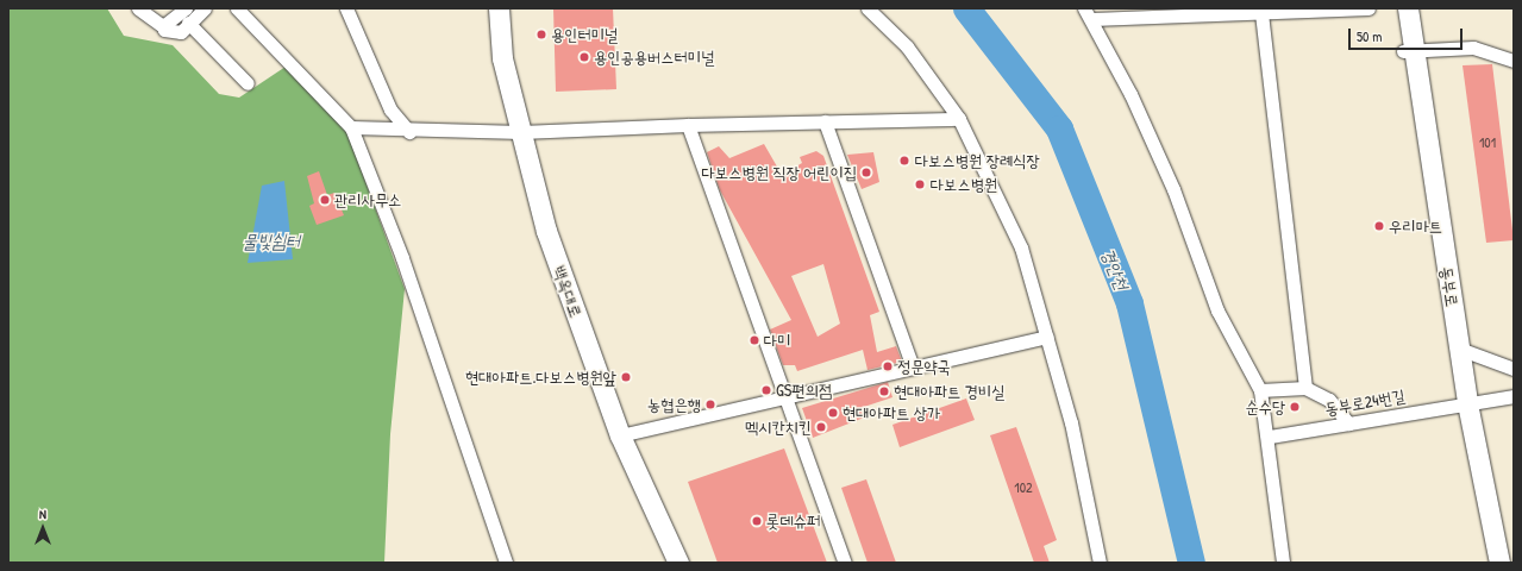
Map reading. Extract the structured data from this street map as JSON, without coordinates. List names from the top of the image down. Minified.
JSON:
{"streets":{"main road":["동부로","백옥대로"],"street":["동부로24번길"]},"crossings":[["동부로","동부로24번길"]],"water":["물빛쉼터","경안천"],"places":["용인터미널","용인공용버스터미널","다보스병원 장례식장","다보스병원 직장 어린이집","다보스병원","관리사무소","우리마트","다미","정문약국","현대아파트.다보스병원앞","GS편의점","현대아파트 경비실","농협은행","순수당","현대아파트 상가","멕시칸치킨","롯데슈퍼"],"house_numbers":["101","102"],"scale_bar":"50 m","north":"top"}
